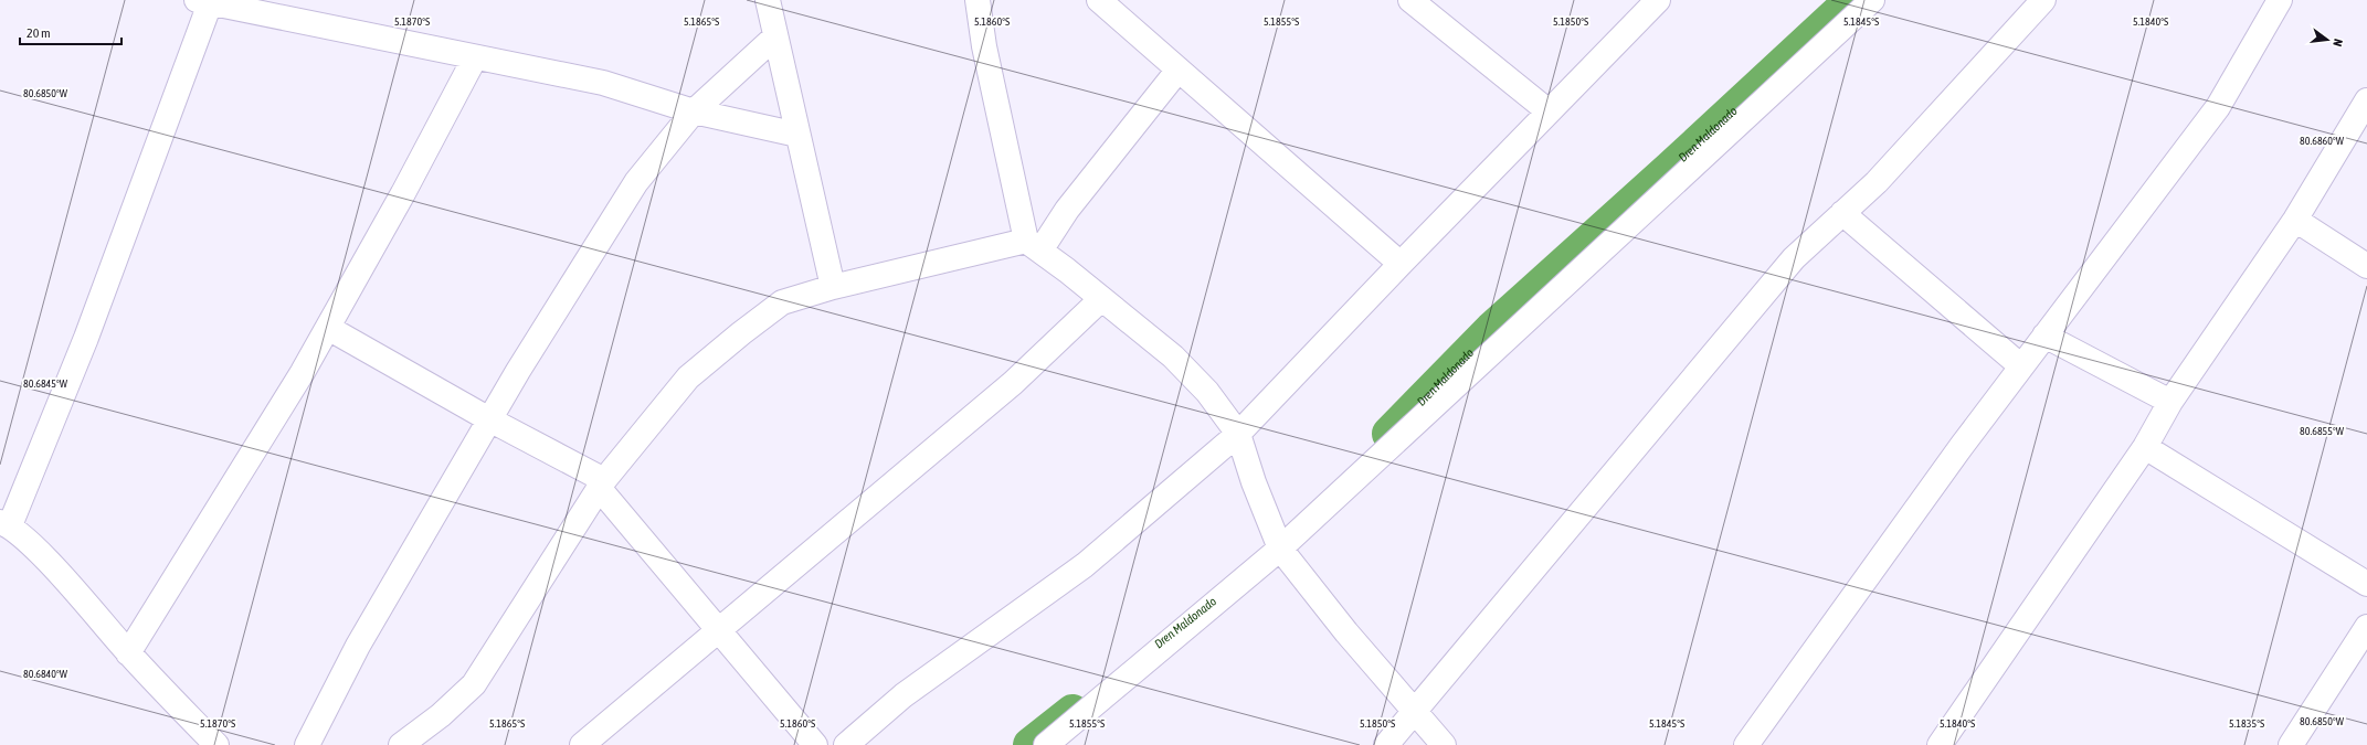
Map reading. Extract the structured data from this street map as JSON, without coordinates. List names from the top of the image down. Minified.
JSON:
{"water":["Dren Maldonado"],"scale_bar":"20 m","north":"right","coordinates":["5.1870°S","5.1865°S","5.1860°S","5.1855°S","5.1850°S","5.1845°S","5.1840°S","80.6850°W","80.6860°W","80.6845°W","80.6855°W","80.6840°W","5.1835°S"]}
